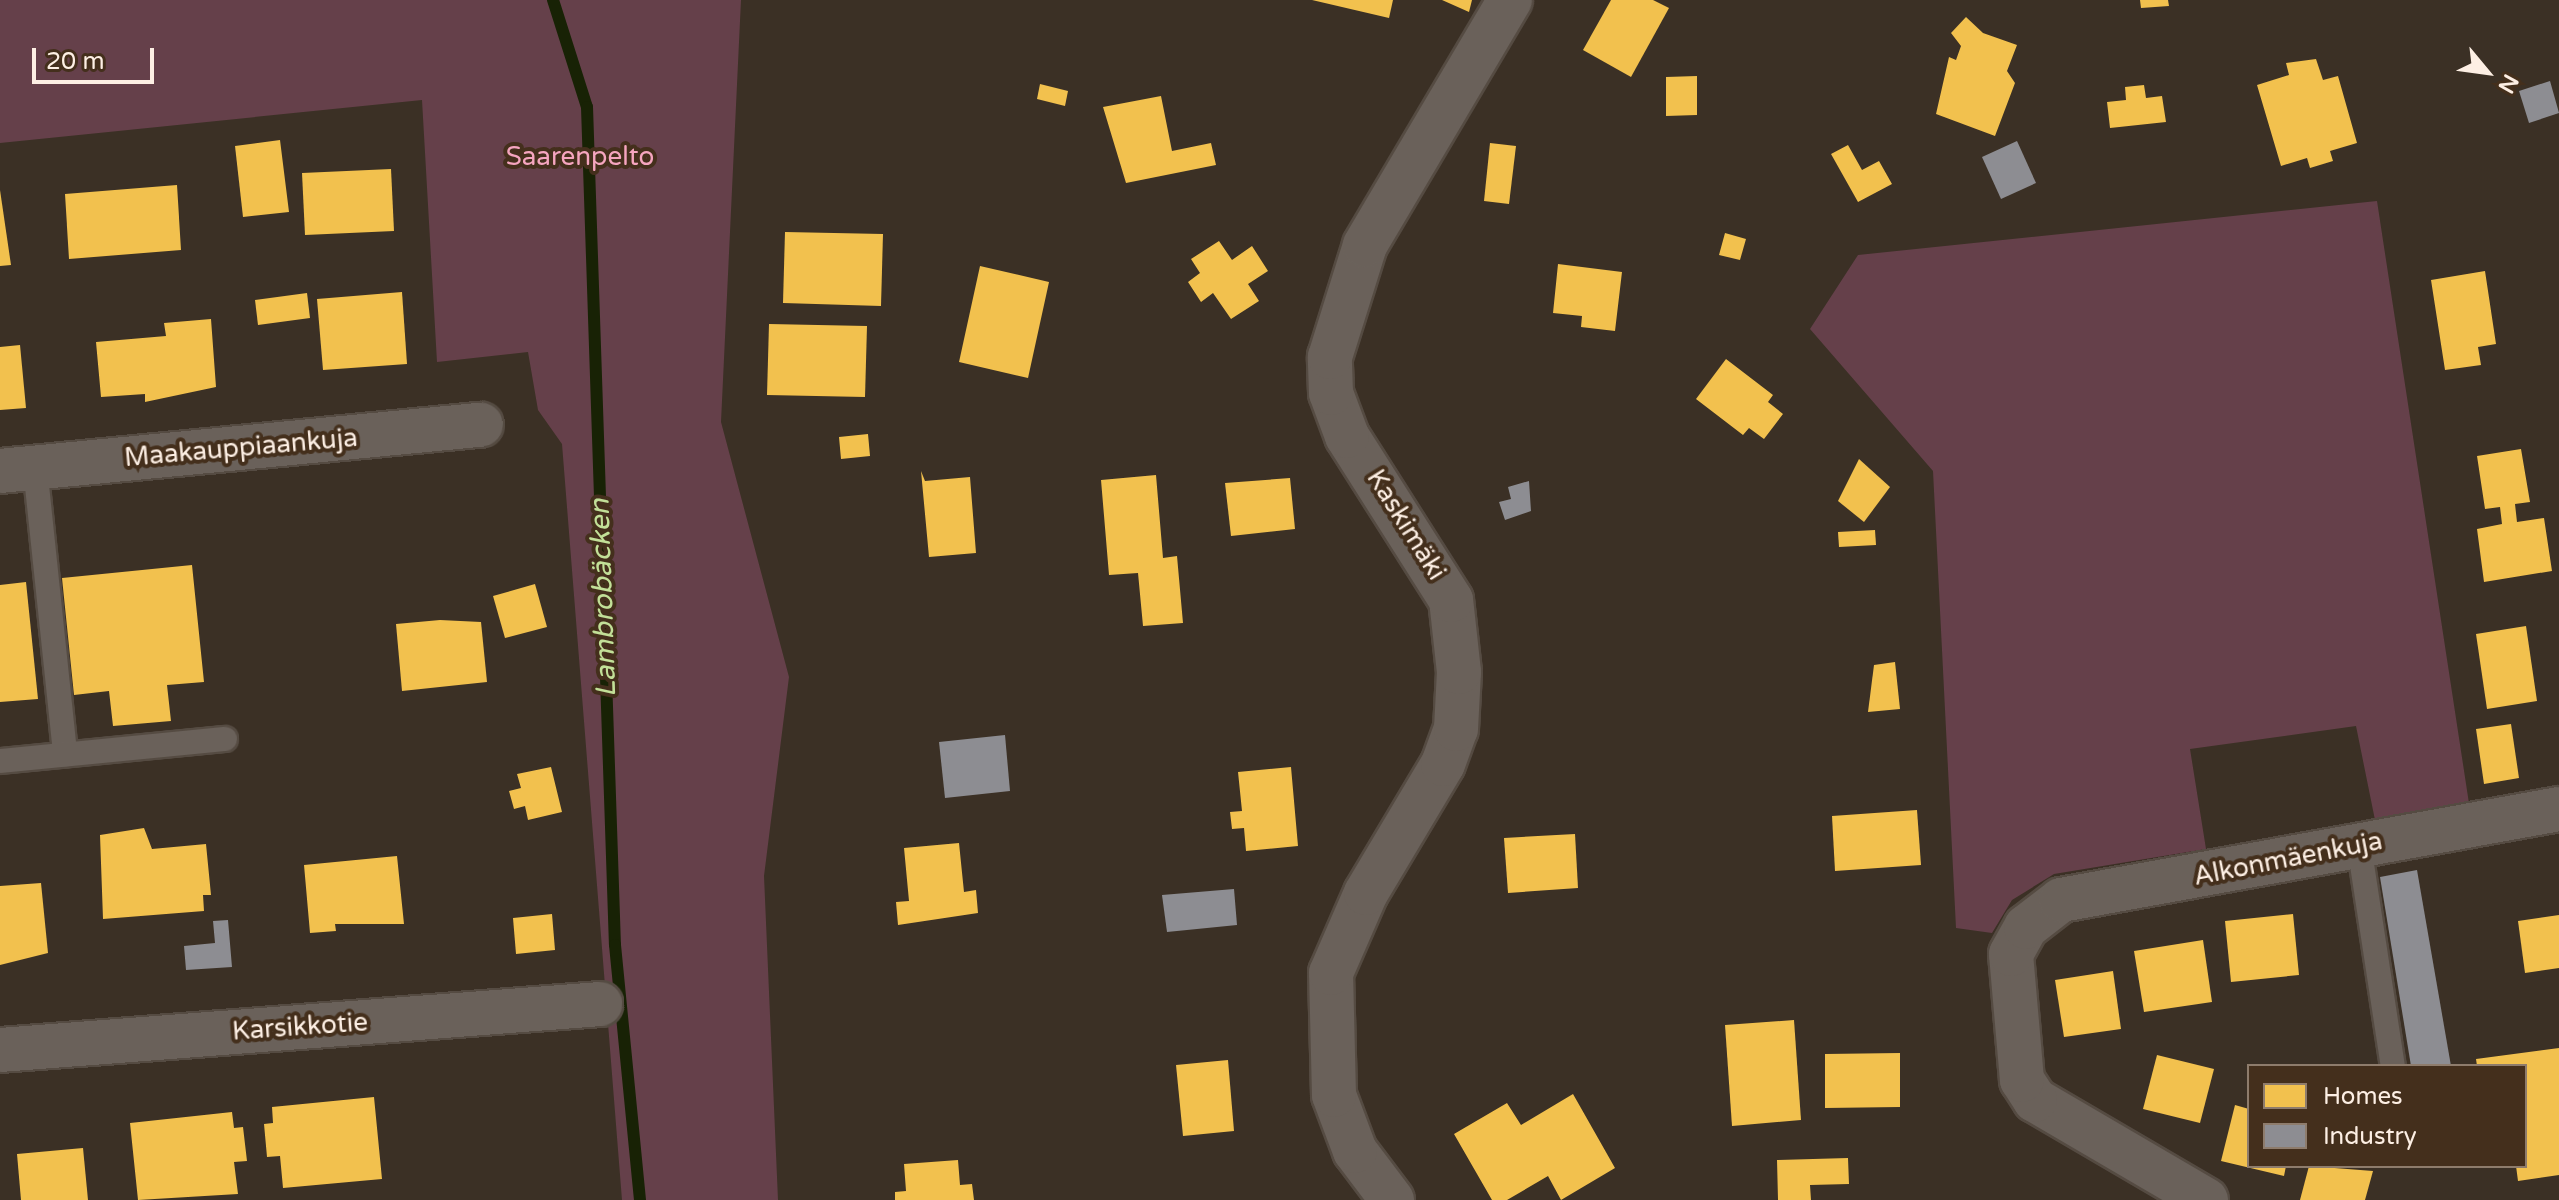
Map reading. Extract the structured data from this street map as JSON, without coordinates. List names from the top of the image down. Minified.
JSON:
{"streets":{"street":["Maakauppiaankuja","Kaskimäki","Alkonmäenkuja","Karsikkotie"]},"water":["Lambrobäcken"],"parks":["Saarenpelto"],"legend":["Homes","Industry"],"scale_bar":"20 m","north":"bottom right"}
